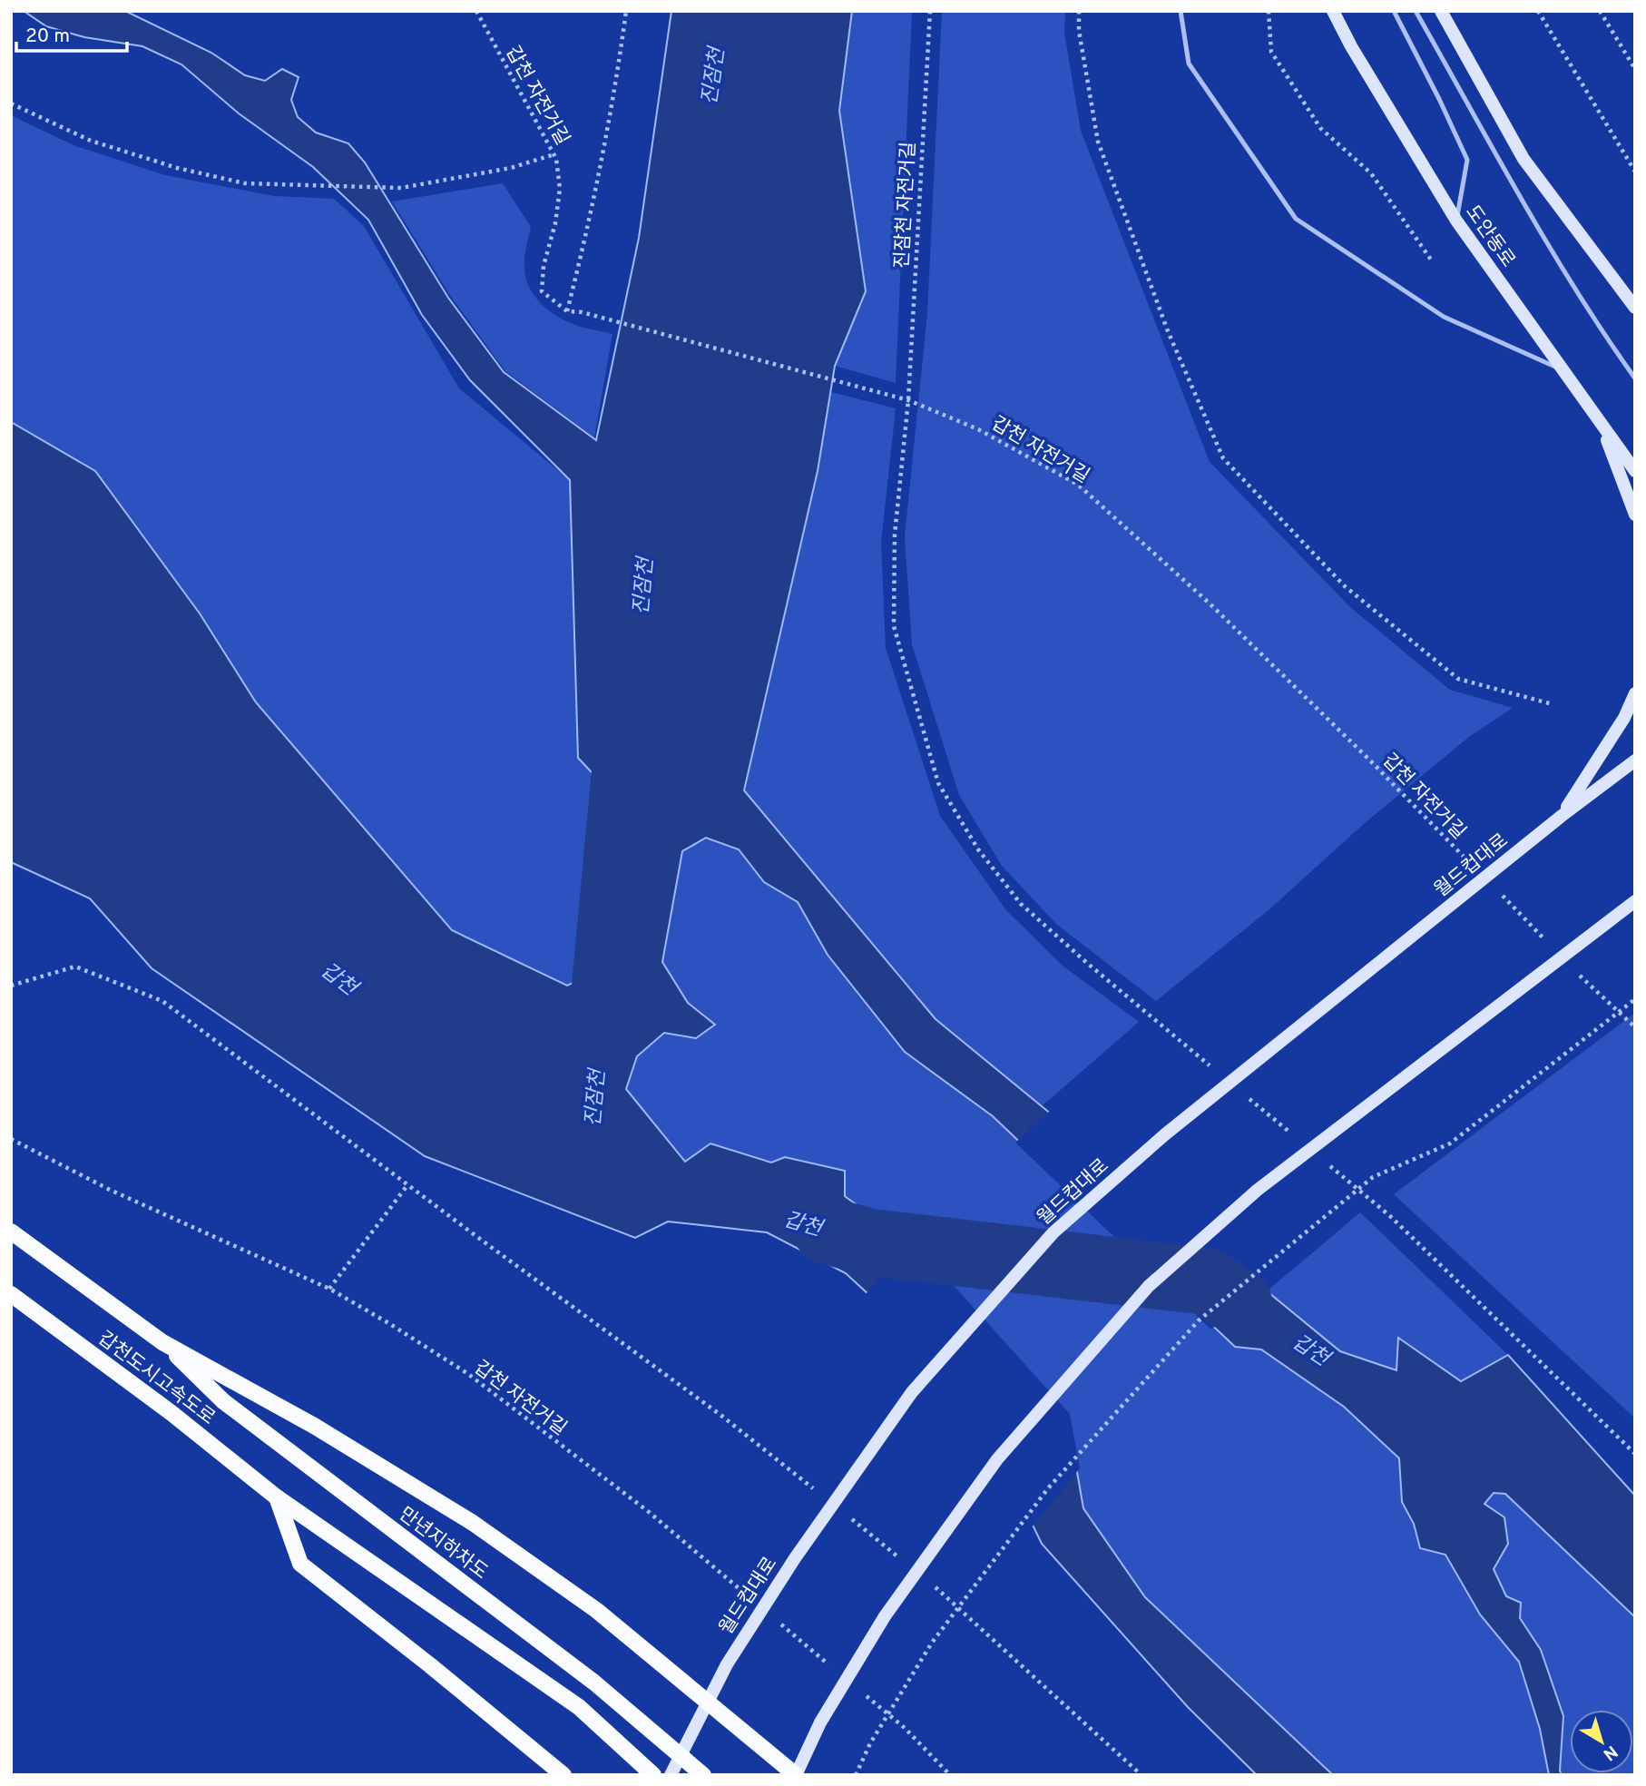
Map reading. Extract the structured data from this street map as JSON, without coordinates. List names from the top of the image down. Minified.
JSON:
{"streets":{"main road":["갑천도시고속도로","만년지하차도"],"street":["도안동로","월드컵대로"],"path":["갑천 자전거길","진잠천 자전거길"]},"crossings":[["갑천 자전거길","진잠천 자전거길"],["갑천도시고속도로","만년지하차도"]],"water":["진잠천","갑천"],"scale_bar":"20 m","north":"bottom right"}
